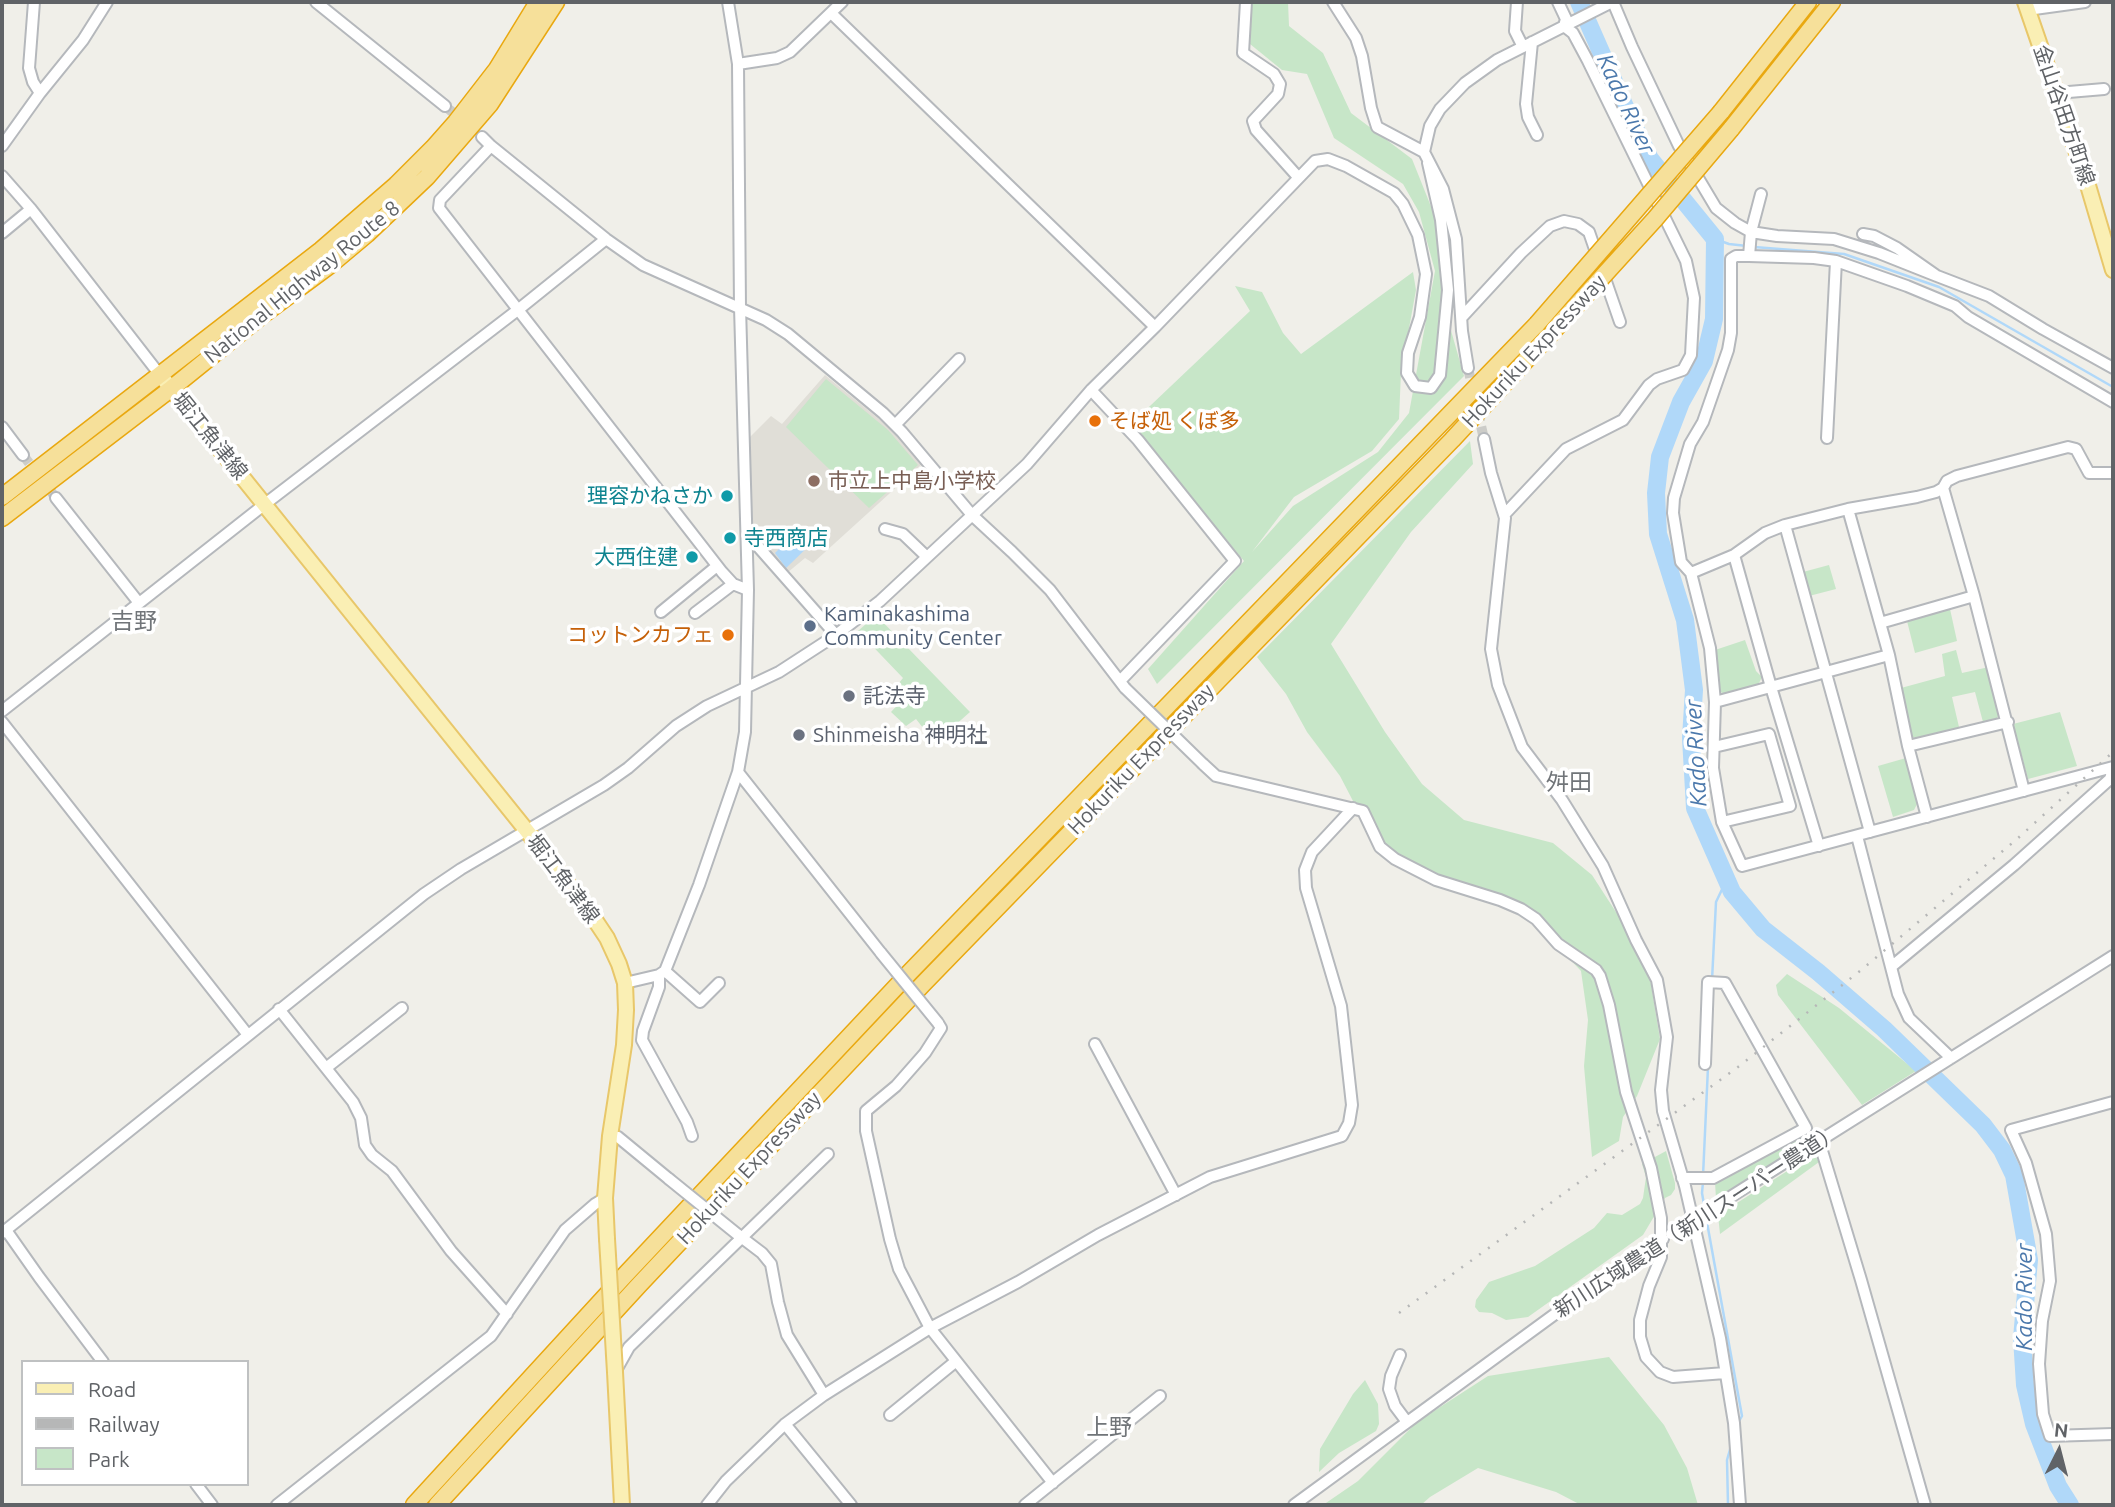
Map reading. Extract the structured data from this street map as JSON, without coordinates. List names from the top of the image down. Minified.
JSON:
{"streets":{"highway":["National Highway Route 8","Hokuriku Expressway"],"main road":["金山谷田方町線","堀江魚津線"],"street":["新川広域農道（新川スーパー農道）"]},"crossings":[["National Highway Route 8","堀江魚津線"]],"districts":["吉野","舛田","上野"],"water":["Kado River"],"places":["そば処 くぼ多","市立上中島小学校","理容かねさか","寺西商店","大西住建","Kaminakashima Community Center","コットンカフェ","託法寺","Shinmeisha 神明社"],"legend":["Road","Railway","Park"],"north":"top"}
